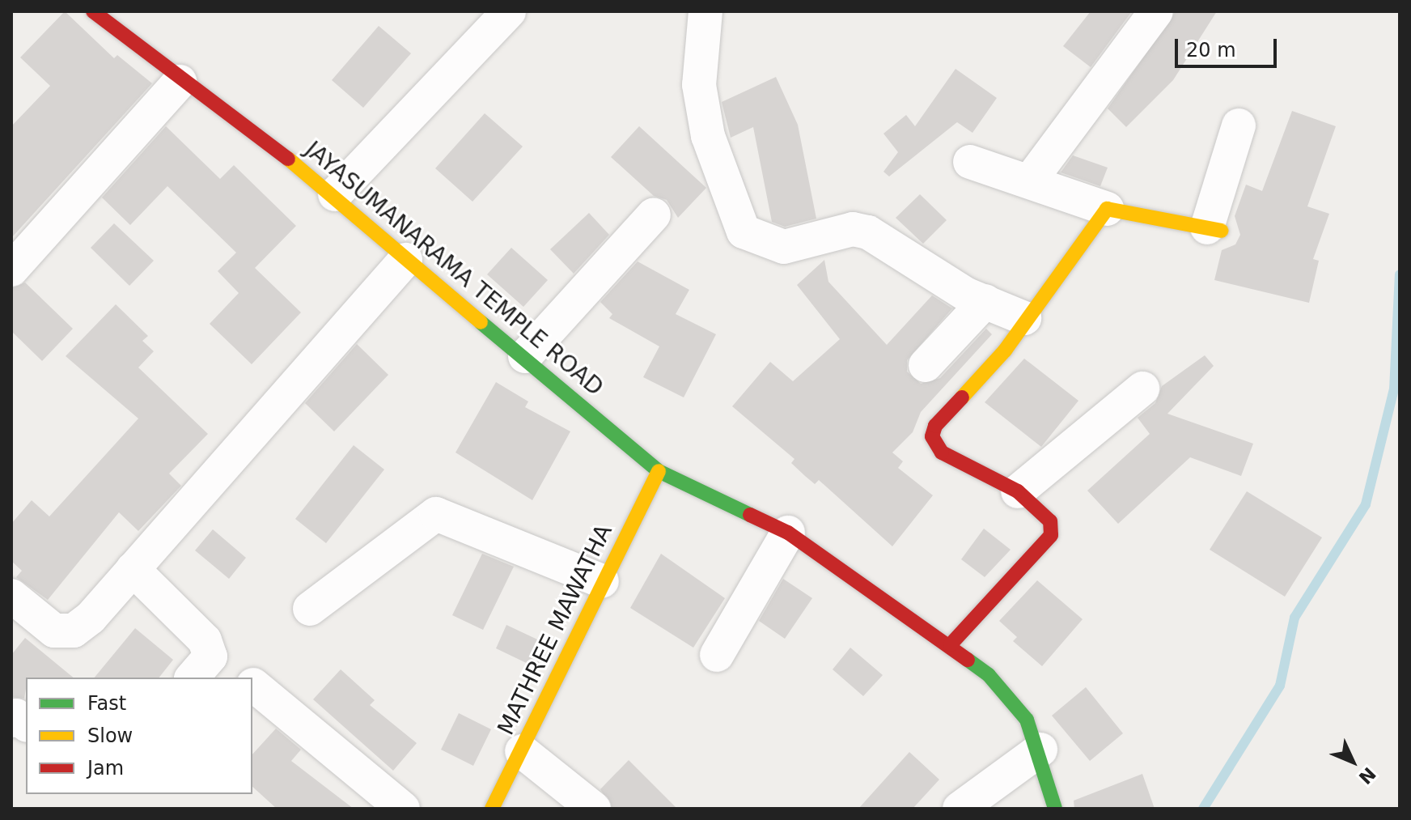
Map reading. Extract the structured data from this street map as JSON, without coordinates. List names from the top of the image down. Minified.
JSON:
{"streets":{"street":["JAYASUMANARAMA TEMPLE ROAD","MATHREE MAWATHA"]},"crossings":[["JAYASUMANARAMA TEMPLE ROAD","MATHREE MAWATHA"]],"legend":["Fast","Slow","Jam"],"scale_bar":"20 m","north":"bottom right"}
